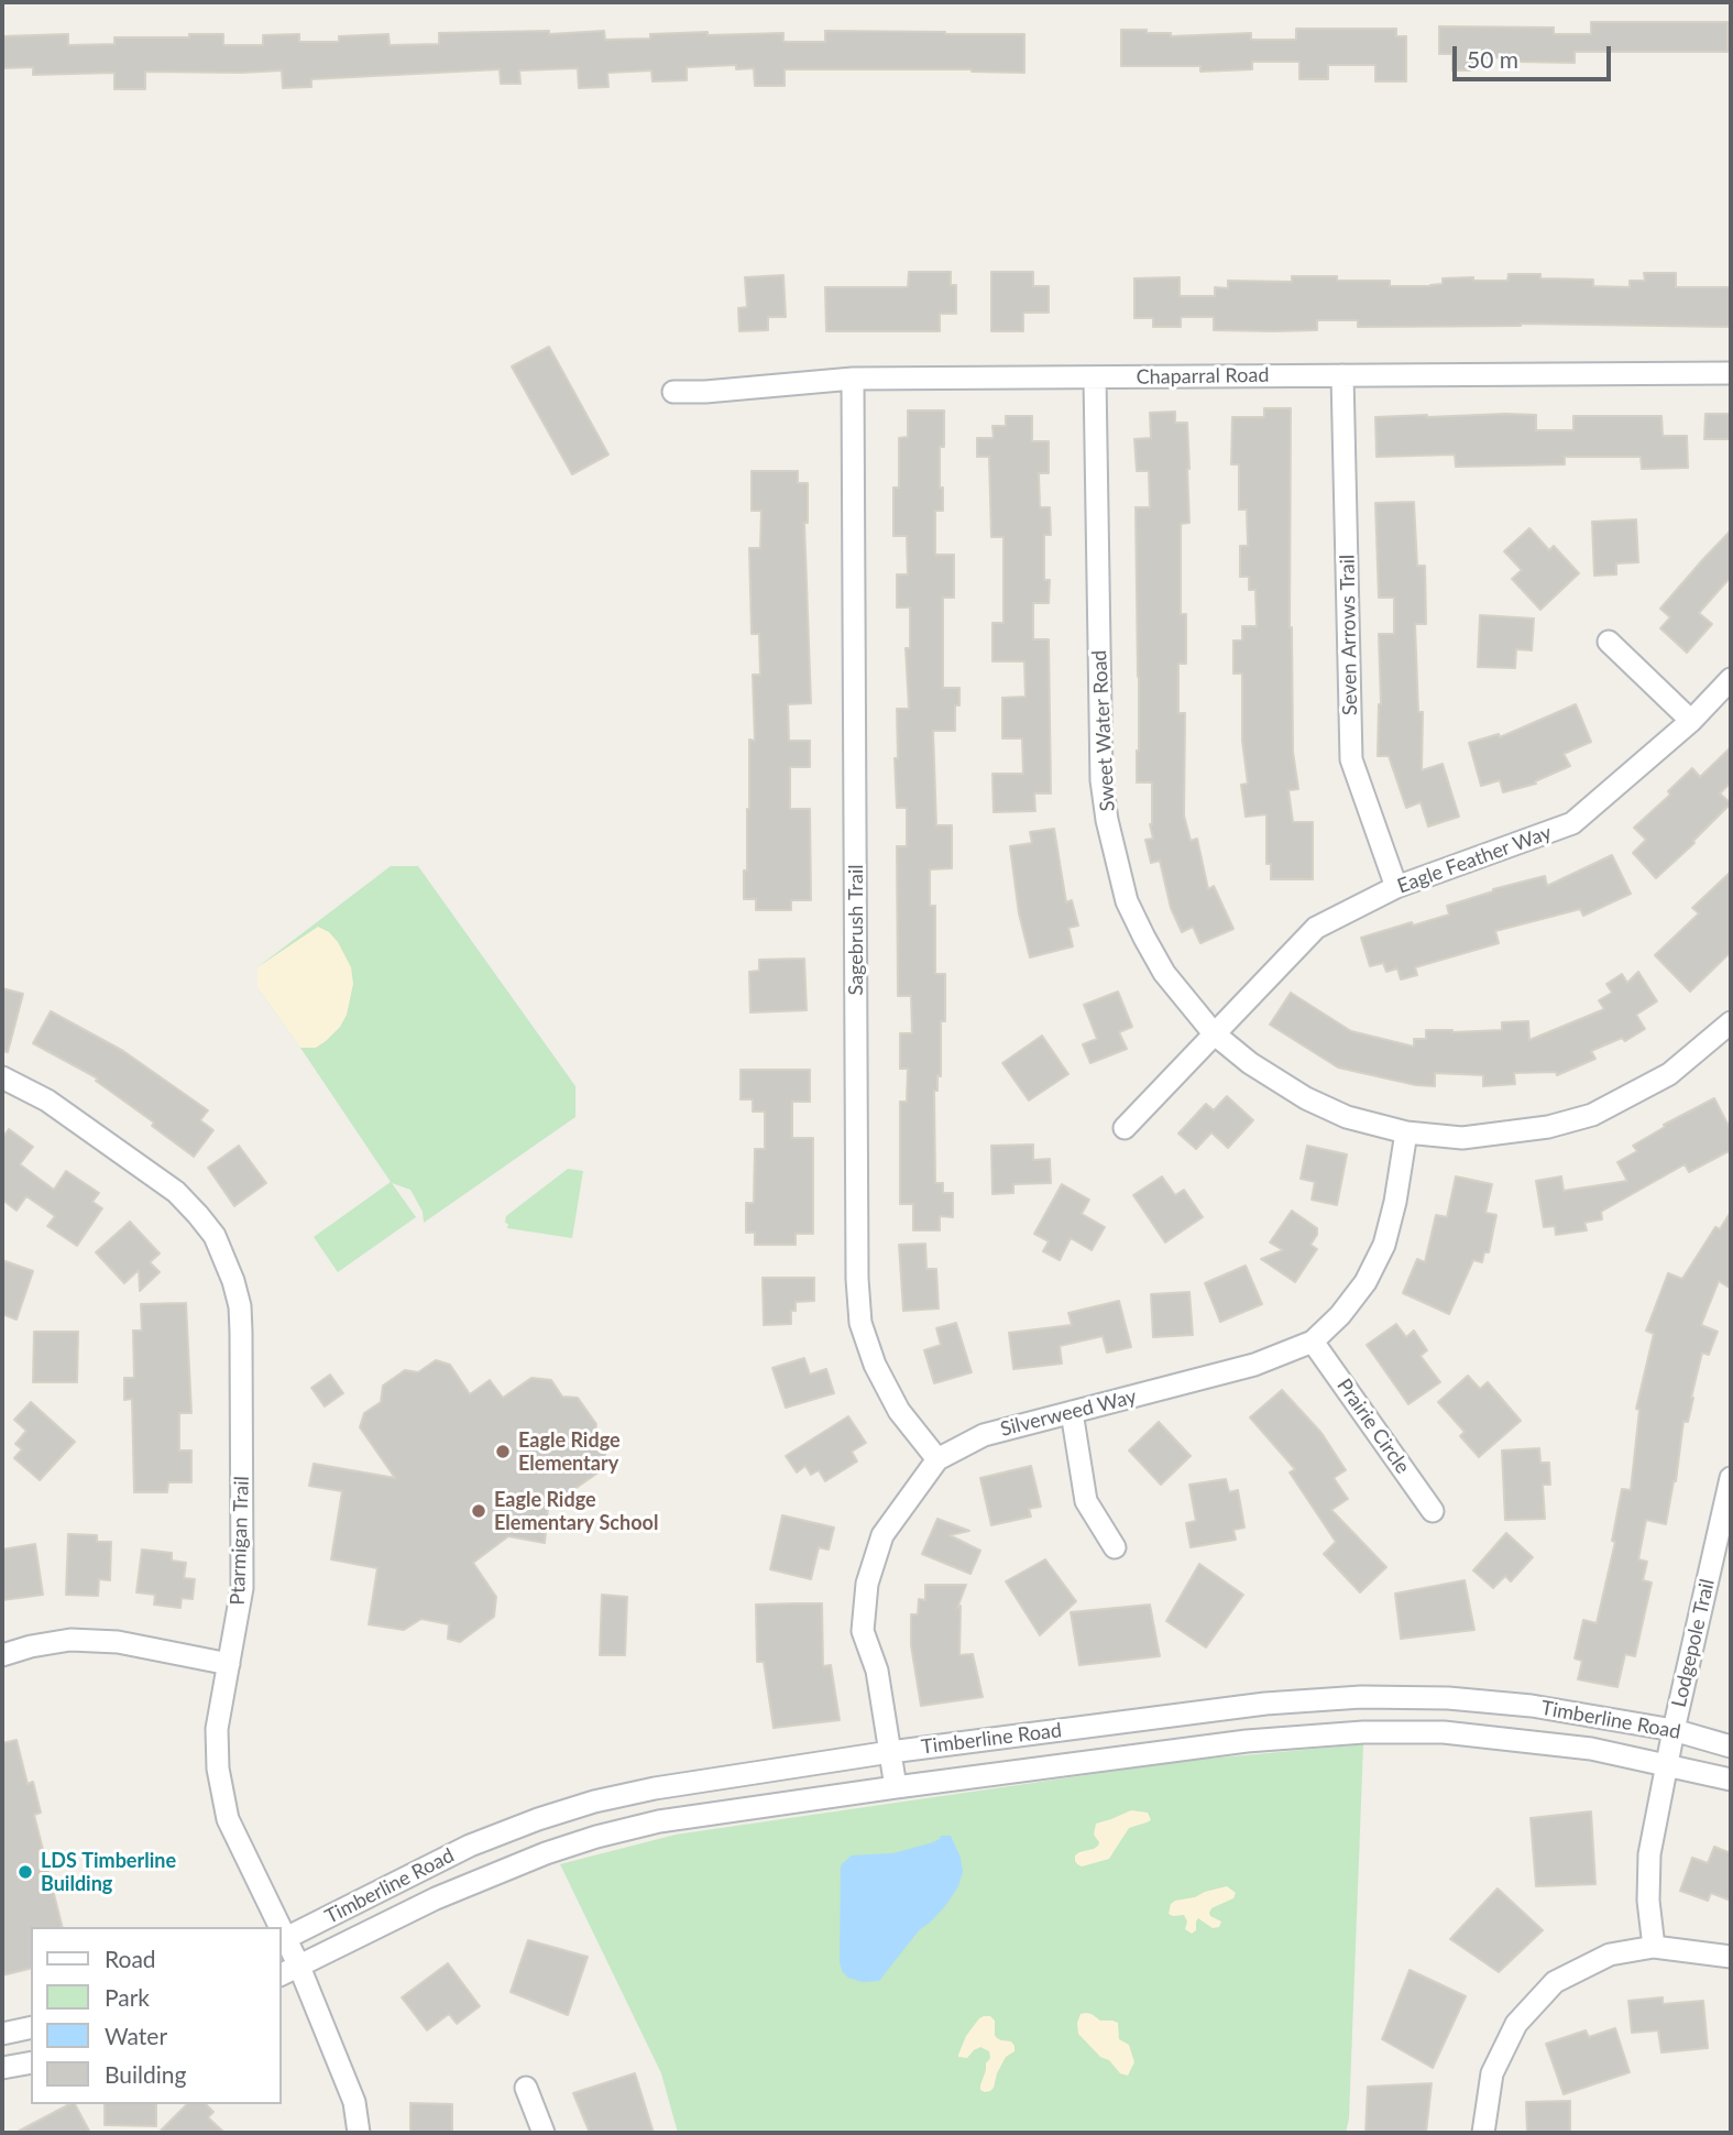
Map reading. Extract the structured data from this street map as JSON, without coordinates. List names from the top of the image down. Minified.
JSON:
{"streets":{"street":["Chaparral Road","Seven Arrows Trail","Sweet Water Road","Eagle Feather Way","Sagebrush Trail","Silverweed Way","Prairie Circle","Ptarmigan Trail","Lodgepole Trail","Timberline Road"]},"crossings":[["Chaparral Road","Seven Arrows Trail"],["Chaparral Road","Sweet Water Road"],["Chaparral Road","Sagebrush Trail"],["Seven Arrows Trail","Eagle Feather Way"],["Sweet Water Road","Eagle Feather Way"],["Sweet Water Road","Silverweed Way"],["Sagebrush Trail","Silverweed Way"],["Silverweed Way","Prairie Circle"],["Silverweed Way","Timberline Road"],["Ptarmigan Trail","Timberline Road"],["Lodgepole Trail","Timberline Road"]],"places":["Eagle Ridge Elementary","Eagle Ridge Elementary School","LDS Timberline Building"],"legend":["Road","Park","Water","Building"],"scale_bar":"50 m"}
